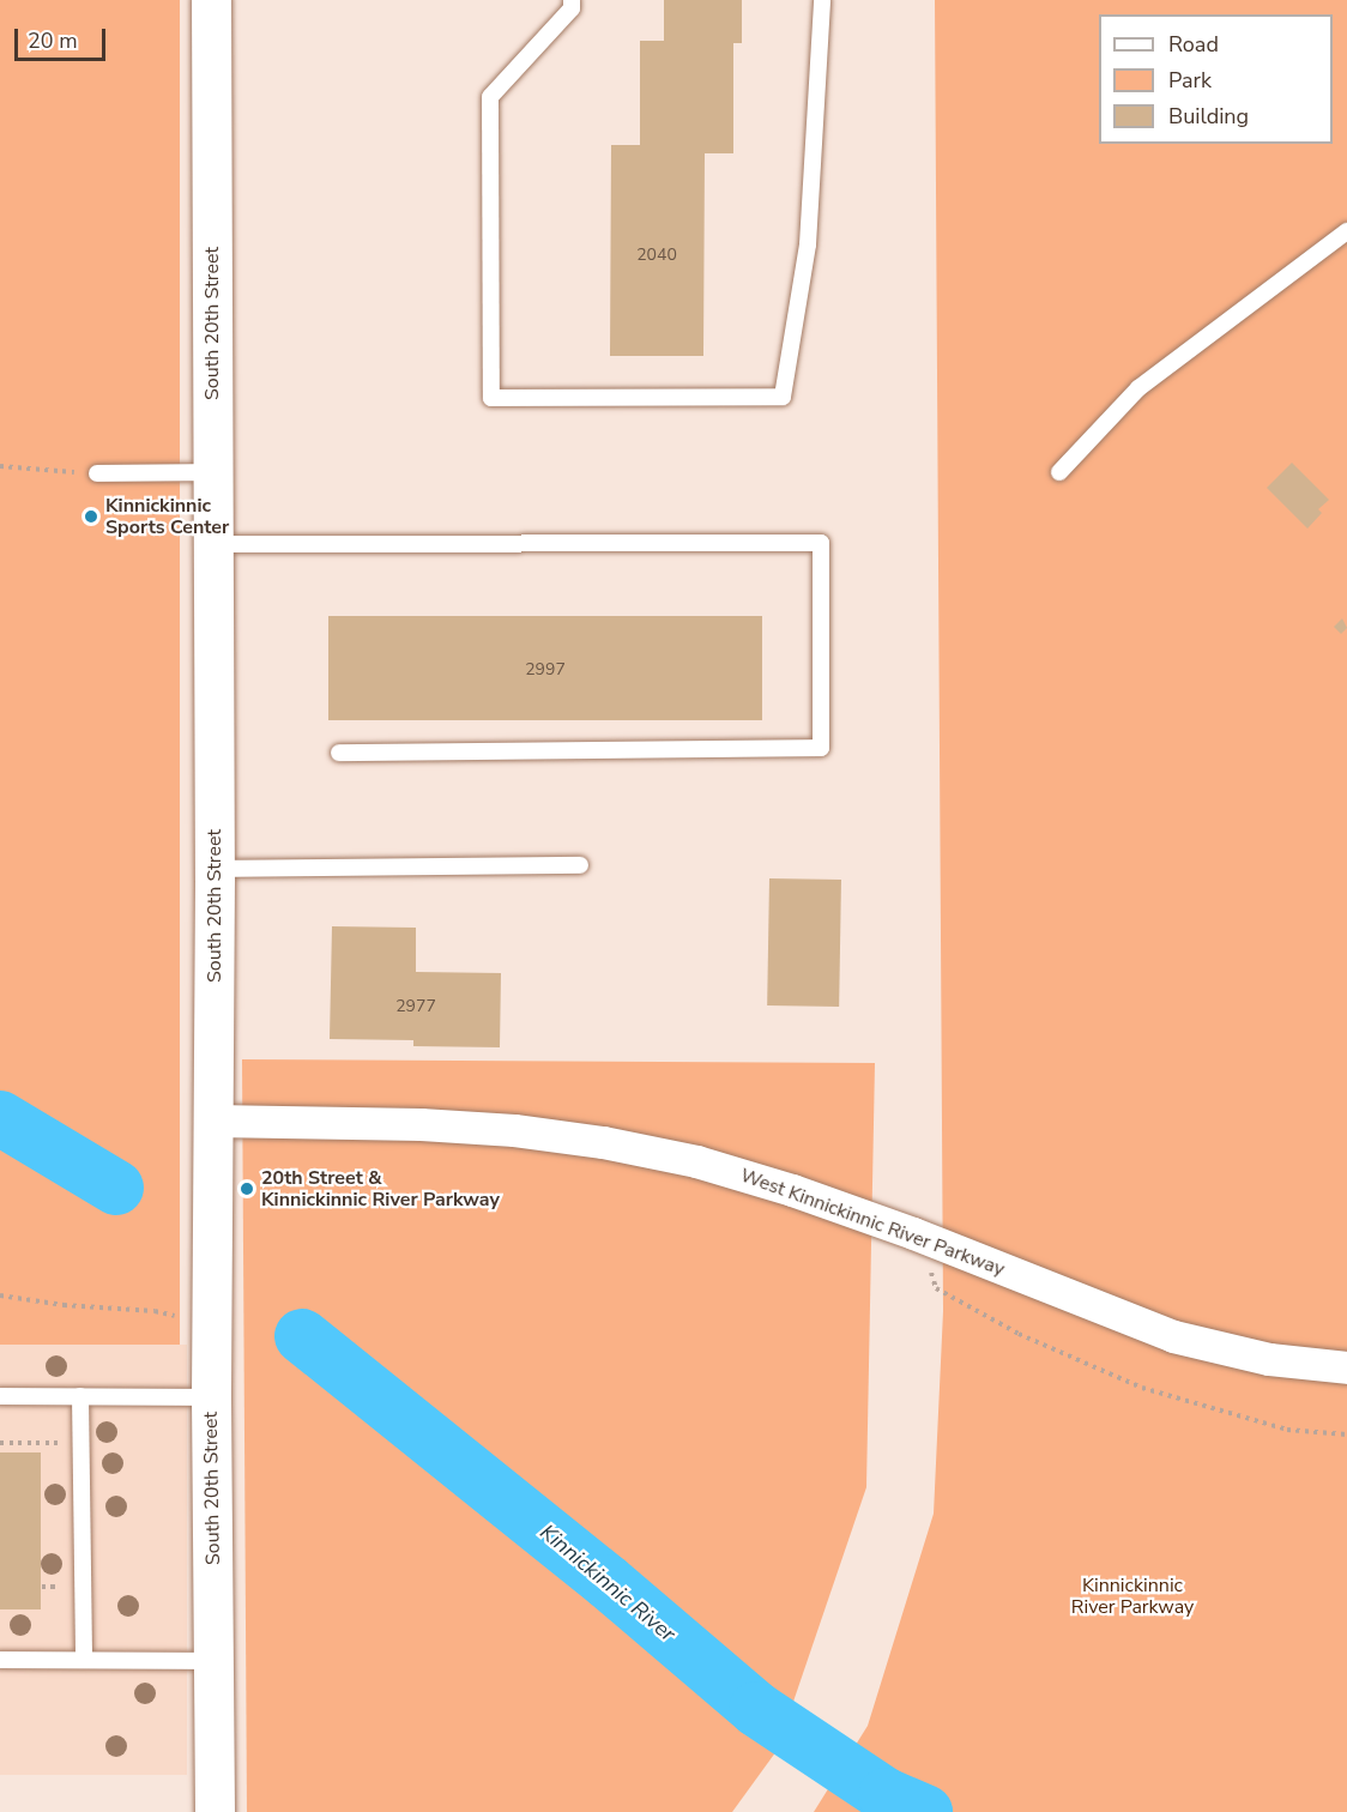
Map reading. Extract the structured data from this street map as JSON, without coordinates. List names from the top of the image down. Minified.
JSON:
{"streets":{"street":["South 20th Street","West Kinnickinnic River Parkway"]},"crossings":[["South 20th Street","West Kinnickinnic River Parkway"]],"water":["Kinnickinnic River"],"parks":["Kinnickinnic River Parkway"],"places":["Kinnickinnic Sports Center","20th Street & Kinnickinnic River Parkway"],"house_numbers":["2040","2997","2977"],"legend":["Road","Park","Building"],"scale_bar":"20 m"}
